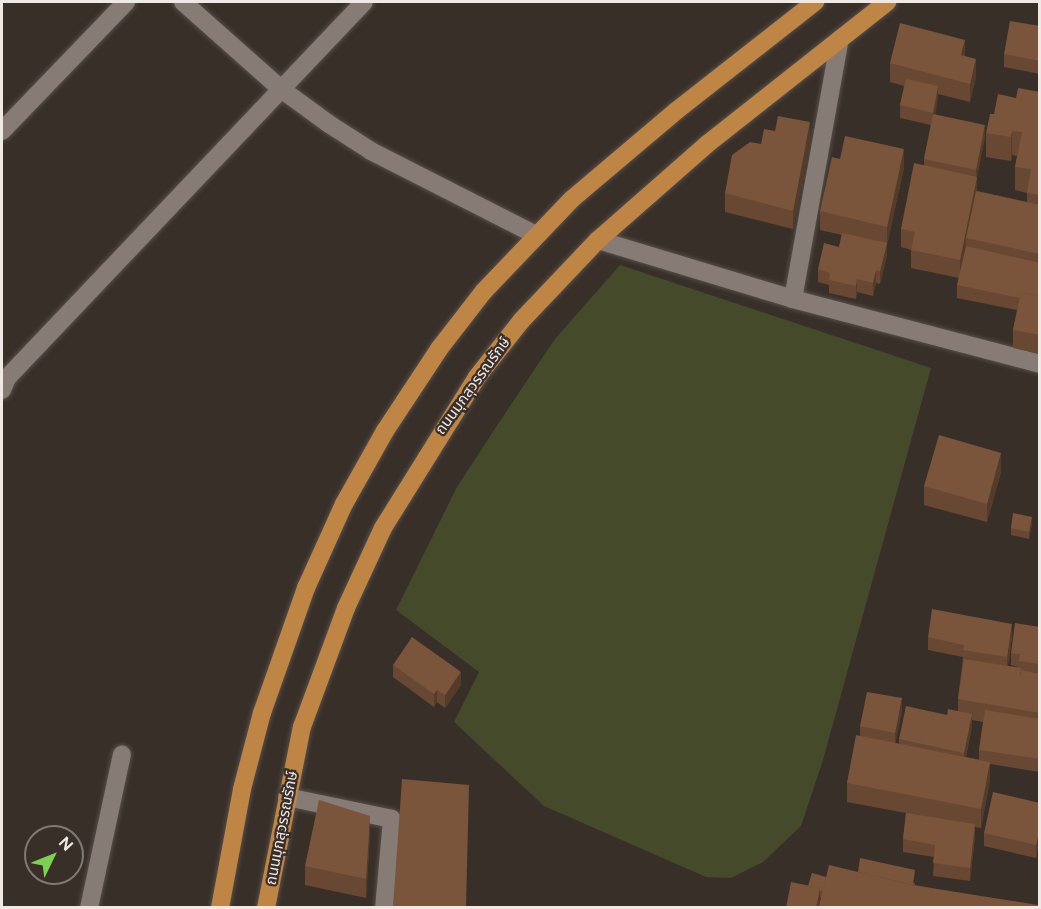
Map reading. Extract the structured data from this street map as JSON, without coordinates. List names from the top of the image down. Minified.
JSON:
{"streets":{"main road":["ถนนมุกสุวรรณรักษ์"]},"north":"top right"}
